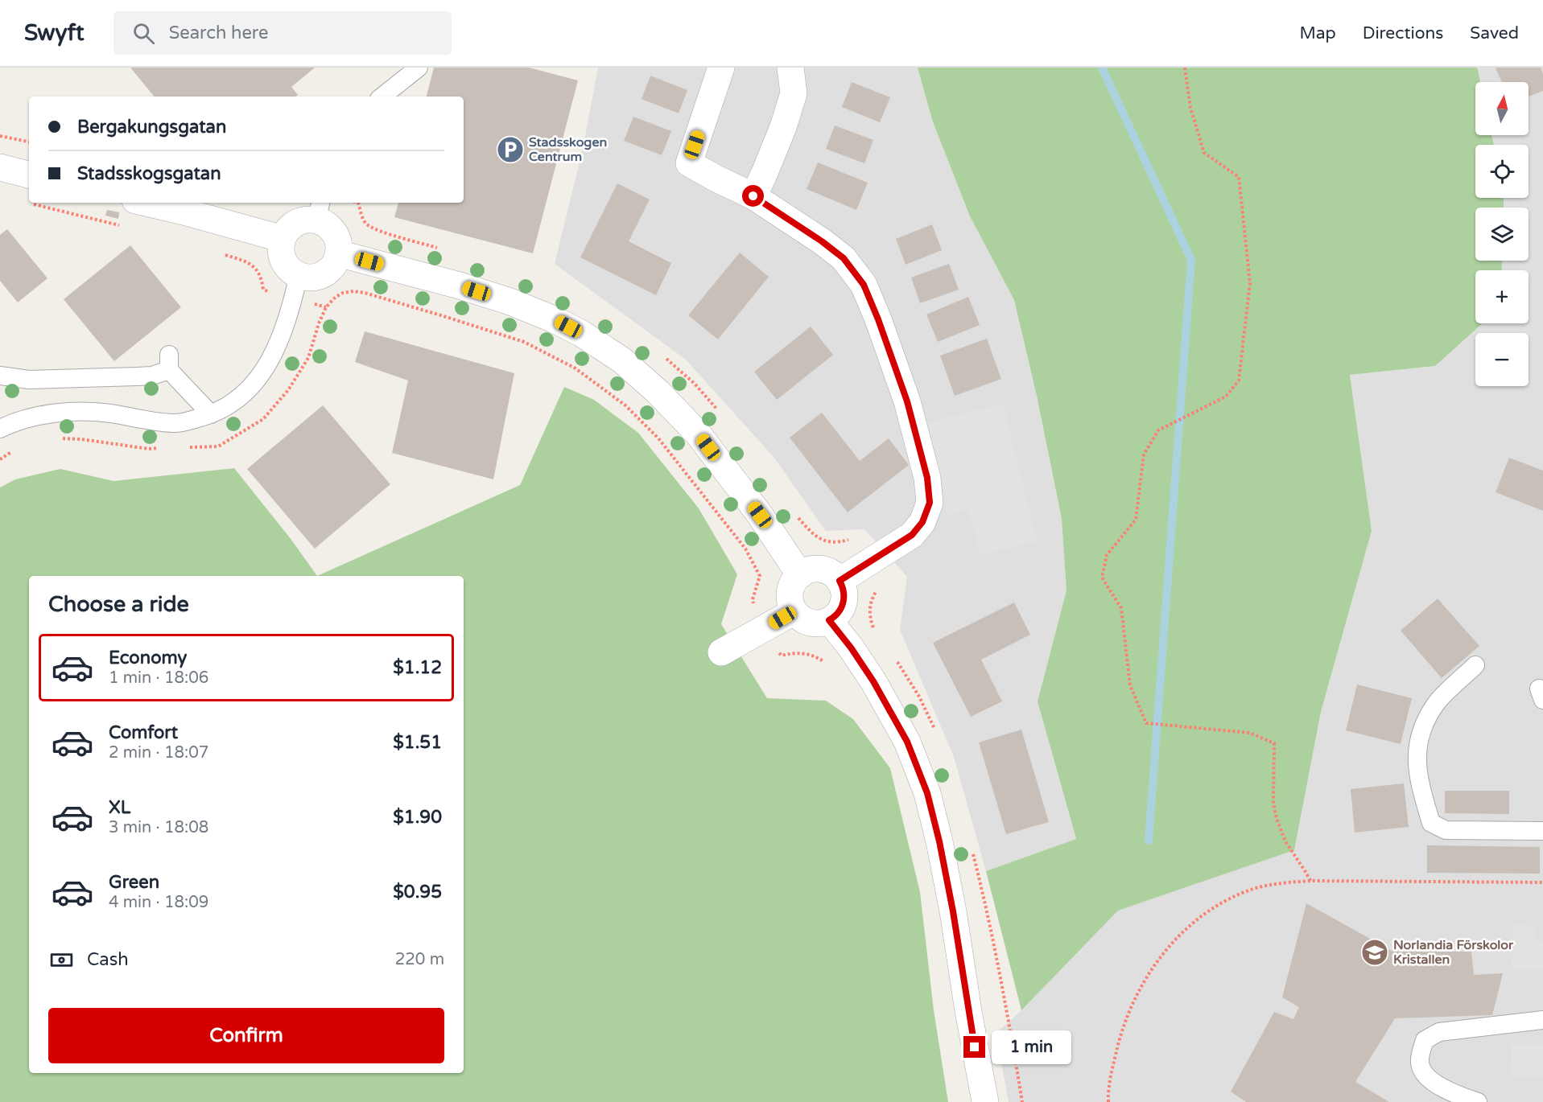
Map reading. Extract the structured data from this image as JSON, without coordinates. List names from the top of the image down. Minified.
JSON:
{"places":{"parking":["Stadsskogen Centrum"],"school or university":["Norlandia Förskolor Kristallen"]},"north":"top","page":{"header":"Swyft","search":"Search here","nav":["Map","Directions","Saved"],"map_buttons":["+","−"],"banner":["Bergakungsgatan","Stadsskogsgatan"],"heading":"Choose a ride","list":[{"name":"Economy","note":"1 min · 18:06","value":"$1.12"},{"name":"Comfort","note":"2 min · 18:07","value":"$1.51"},{"name":"XL","note":"3 min · 18:08","value":"$1.90"},{"name":"Green","note":"4 min · 18:09","value":"$0.95"}],"pay":["Cash","220 m"],"buttons":"Confirm","bubble":"1 min"}}
